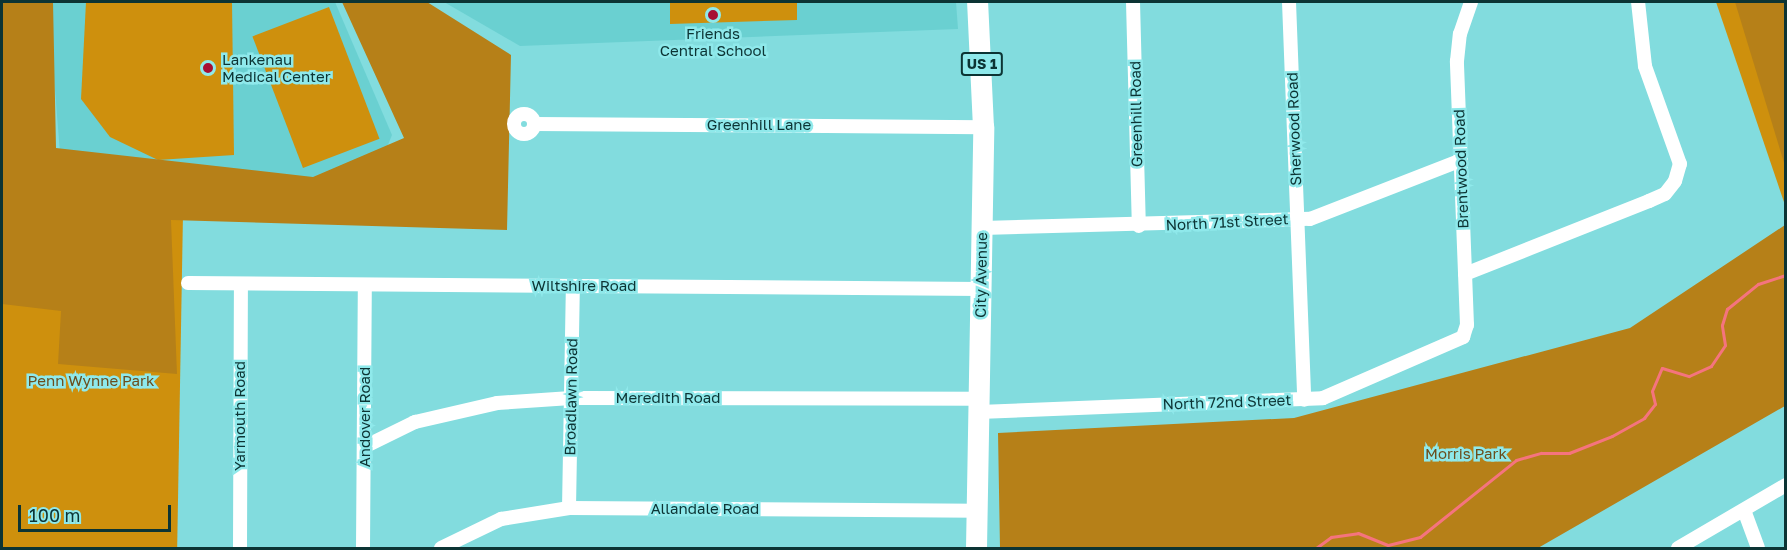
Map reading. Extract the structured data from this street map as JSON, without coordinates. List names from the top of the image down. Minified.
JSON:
{"streets":{"highway":["US 1","City Avenue"],"street":["Greenhill Road","Greenhill Lane","Sherwood Road","Brentwood Road","North 71st Street","Wiltshire Road","Broadlawn Road","Meredith Road","North 72nd Street","Yarmouth Road","Andover Road","Allandale Road"]},"crossings":[["Greenhill Road","North 71st Street"],["Greenhill Lane","City Avenue"],["Sherwood Road","North 71st Street"],["Sherwood Road","North 72nd Street"],["Brentwood Road","North 71st Street"],["Brentwood Road","North 72nd Street"],["North 71st Street","City Avenue"],["City Avenue","Wiltshire Road"],["City Avenue","Meredith Road"],["City Avenue","North 72nd Street"],["City Avenue","Allandale Road"],["Wiltshire Road","Broadlawn Road"],["Wiltshire Road","Yarmouth Road"],["Wiltshire Road","Andover Road"],["Broadlawn Road","Meredith Road"],["Broadlawn Road","Allandale Road"],["Meredith Road","North 72nd Street"],["Meredith Road","Andover Road"]],"parks":["Penn Wynne Park","Morris Park"],"places":["Friends Central School","Lankenau Medical Center"],"scale_bar":"100 m"}
